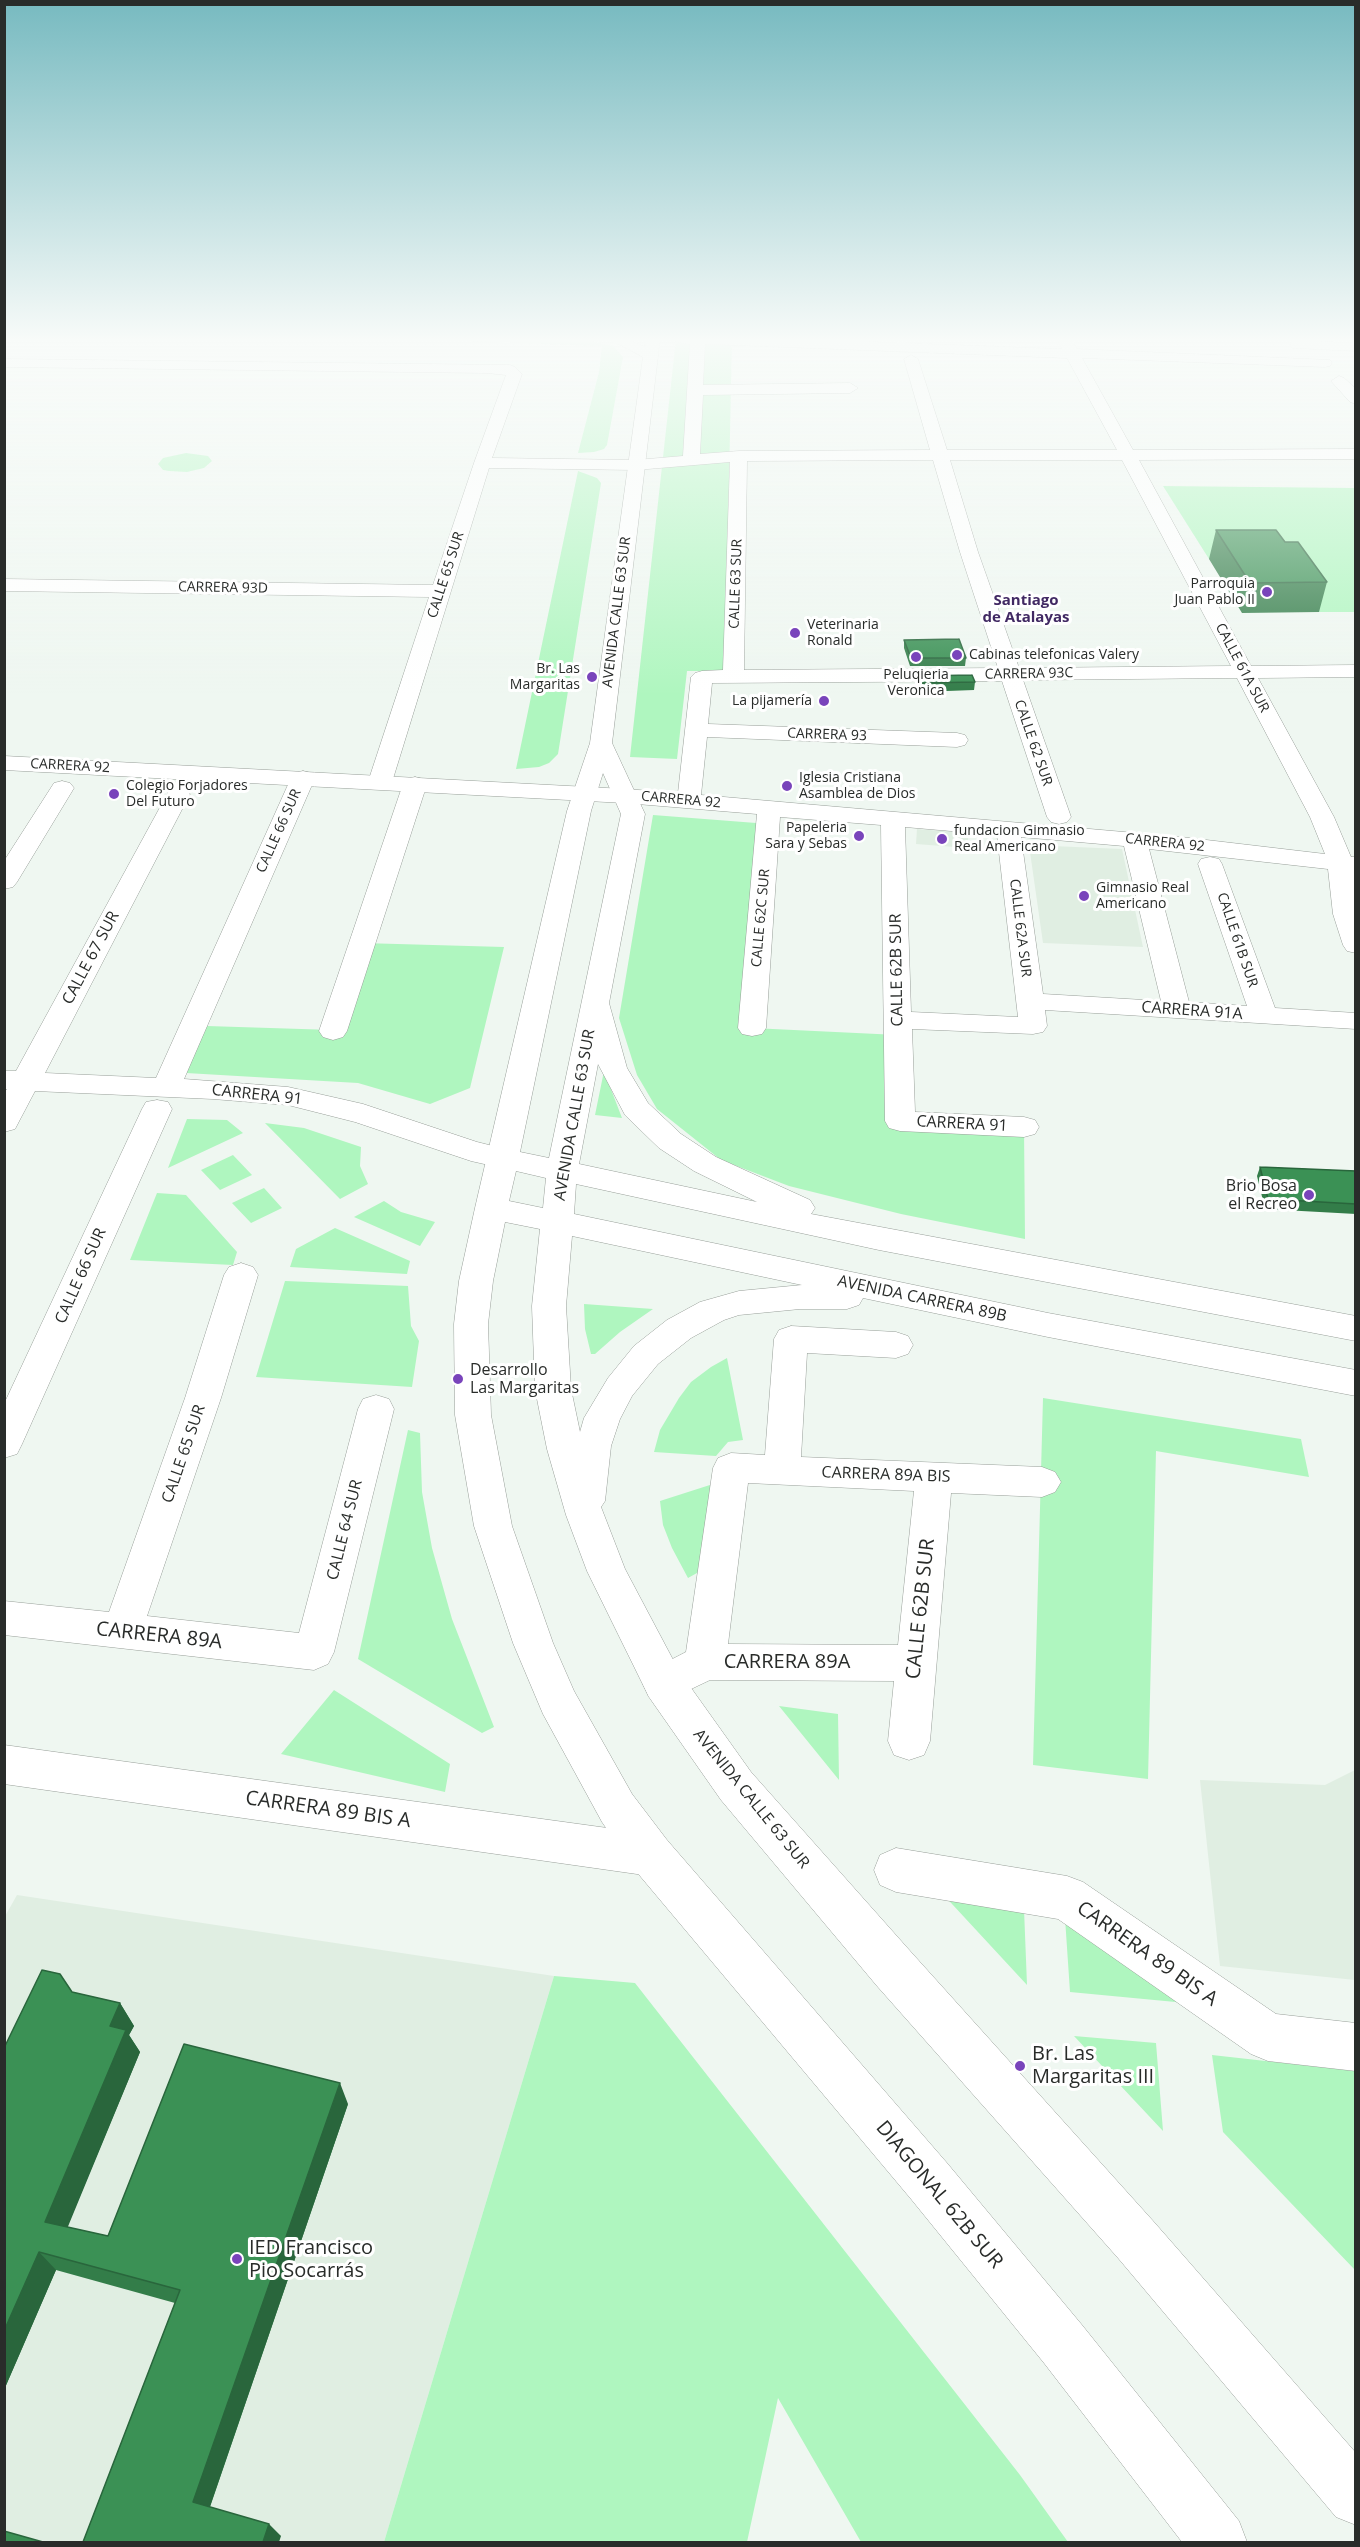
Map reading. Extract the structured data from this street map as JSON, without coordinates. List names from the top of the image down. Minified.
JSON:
{"streets":{"street":["CALLE 65 SUR","CALLE 63 SUR","CARRERA 93D","AVENIDA CALLE 63 SUR","CALLE 61A SUR","CARRERA 93C","CARRERA 93","CALLE 62 SUR","CARRERA 92","CALLE 66 SUR","CALLE 62C SUR","CALLE 62A SUR","CALLE 61B SUR","CALLE 67 SUR","CALLE 62B SUR","CARRERA 91A","CARRERA 91","AVENIDA CARRERA 89B","CARRERA 89A BIS","CALLE 64 SUR","CARRERA 89A","CARRERA 89 BIS A","DIAGONAL 62B SUR"]},"crossings":[["CALLE 65 SUR","CARRERA 93D"],["CALLE 65 SUR","CARRERA 92"],["CALLE 65 SUR","CARRERA 89A"],["CALLE 63 SUR","CARRERA 93C"],["AVENIDA CALLE 63 SUR","CARRERA 92"],["AVENIDA CALLE 63 SUR","CARRERA 91"],["AVENIDA CALLE 63 SUR","AVENIDA CARRERA 89B"],["AVENIDA CALLE 63 SUR","CARRERA 89A"],["AVENIDA CALLE 63 SUR","CARRERA 89 BIS A"],["AVENIDA CALLE 63 SUR","DIAGONAL 62B SUR"],["CALLE 61A SUR","CARRERA 93C"],["CALLE 61A SUR","CARRERA 92"],["CARRERA 93C","CARRERA 93"],["CARRERA 93C","CALLE 62 SUR"],["CARRERA 92","CALLE 66 SUR"],["CARRERA 92","CALLE 62C SUR"],["CARRERA 92","CALLE 62A SUR"],["CARRERA 92","CALLE 62B SUR"],["CALLE 62A SUR","CARRERA 91A"],["CALLE 61B SUR","CARRERA 91A"],["CALLE 67 SUR","CARRERA 91"],["CALLE 62B SUR","CARRERA 91A"],["CALLE 62B SUR","CARRERA 91"],["CALLE 62B SUR","CARRERA 89A BIS"],["CALLE 62B SUR","CARRERA 89A"],["CARRERA 89A BIS","CARRERA 89A"],["CALLE 64 SUR","CARRERA 89A"],["CARRERA 89 BIS A","DIAGONAL 62B SUR"]],"districts":["Santiago de Atalayas"],"places":["Parroquia Juan Pablo II","Veterinaria Ronald","Cabinas telefonicas Valery","Peluqieria Veronica","Br. Las Margaritas","La pijamería","Iglesia Cristiana Asamblea de Dios","Colegio Forjadores Del Futuro","Papeleria Sara y Sebas","fundacion Gimnasio Real Americano","Gimnasio Real Americano","Brio Bosa el Recreo","Desarrollo Las Margaritas","Br. Las Margaritas III","IED Francisco Pio Socarrás"]}
